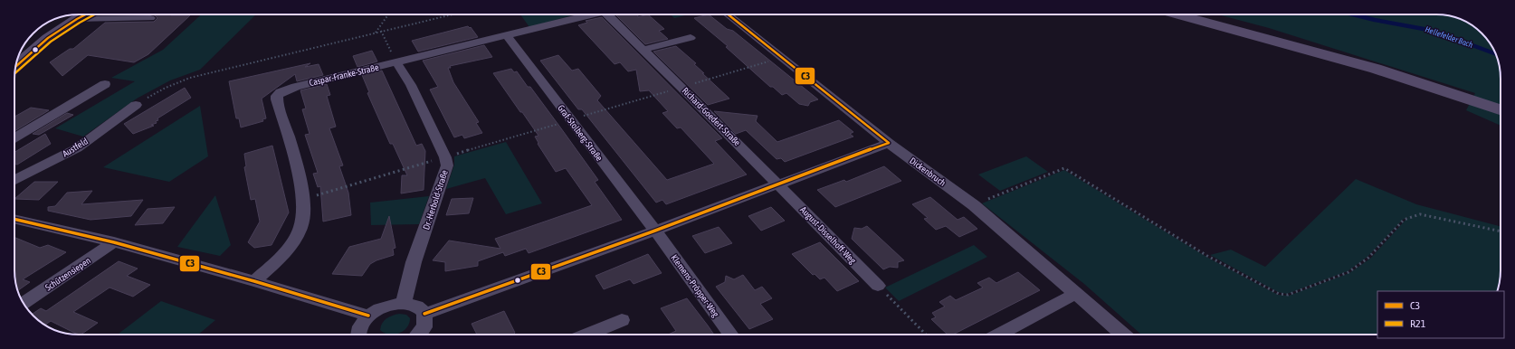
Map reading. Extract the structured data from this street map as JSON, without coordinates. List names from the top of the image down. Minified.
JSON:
{"streets":{"street":["Caspar-Franke-Straße","Richard-Goedert-Straße","Graf-Stolberg-Straße","Austfeld","Dickenbruch","Dr.-Herbold-Straße","August-Disselhoff-Weg","Schützensiepen","Klemens-Pröpper-Weg"]},"crossings":[["Caspar-Franke-Straße","Graf-Stolberg-Straße"],["Caspar-Franke-Straße","Dr.-Herbold-Straße"],["Richard-Goedert-Straße","August-Disselhoff-Weg"],["Graf-Stolberg-Straße","Klemens-Pröpper-Weg"]],"water":["Hellefelder Bach"],"lines":["transit line C3","transit line R21"],"legend":["C3","R21"]}
